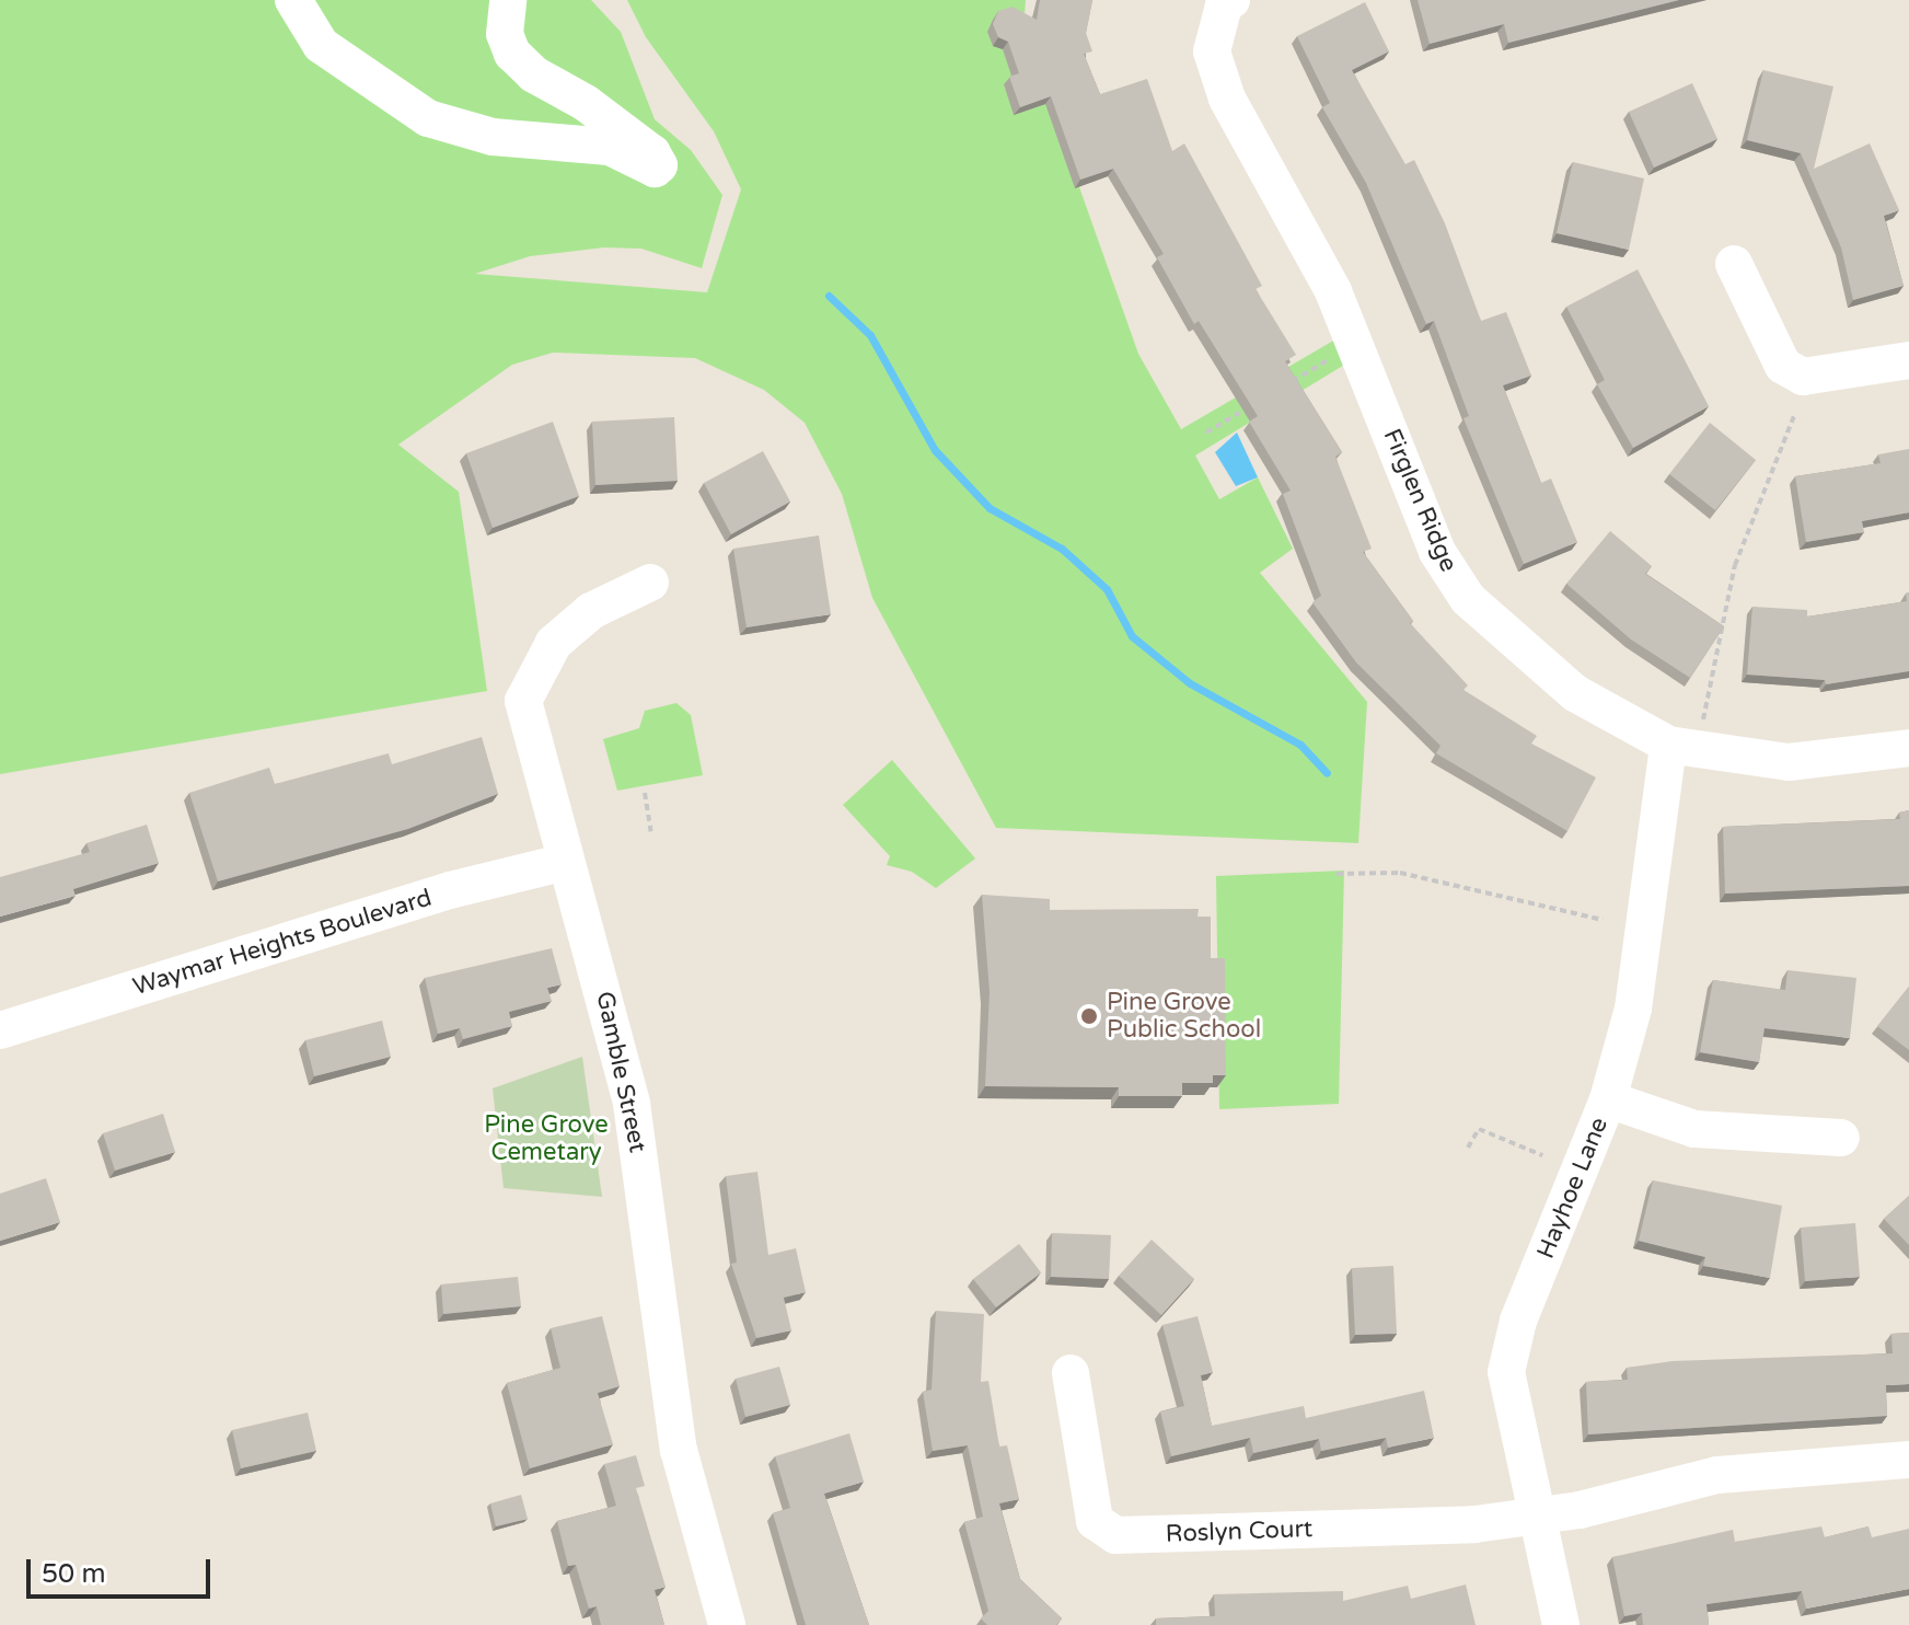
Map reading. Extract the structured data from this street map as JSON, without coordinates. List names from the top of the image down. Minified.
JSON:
{"streets":{"street":["Firglen Ridge","Waymar Heights Boulevard","Gamble Street","Hayhoe Lane","Roslyn Court"]},"crossings":[["Firglen Ridge","Hayhoe Lane"],["Waymar Heights Boulevard","Gamble Street"],["Hayhoe Lane","Roslyn Court"]],"parks":["Pine Grove Cemetary"],"places":["Pine Grove Public School"],"scale_bar":"50 m"}
